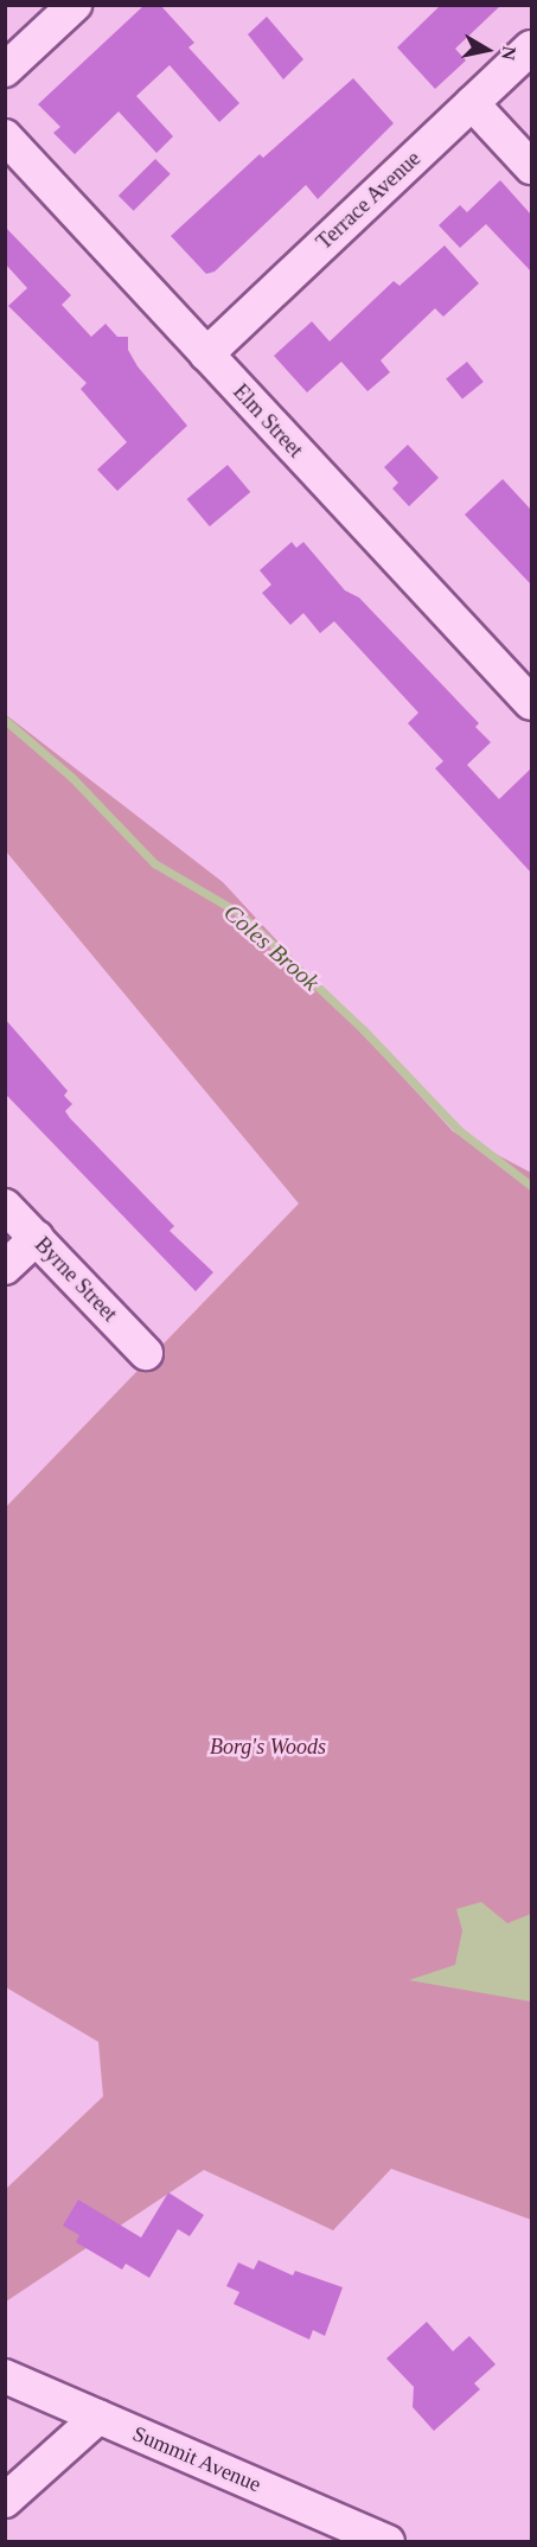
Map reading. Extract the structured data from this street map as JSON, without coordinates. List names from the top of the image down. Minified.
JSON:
{"streets":{"street":["Terrace Avenue","Elm Street","Byrne Street","Summit Avenue"]},"crossings":[["Terrace Avenue","Elm Street"]],"water":["Coles Brook"],"parks":["Borg's Woods"],"north":"right"}
